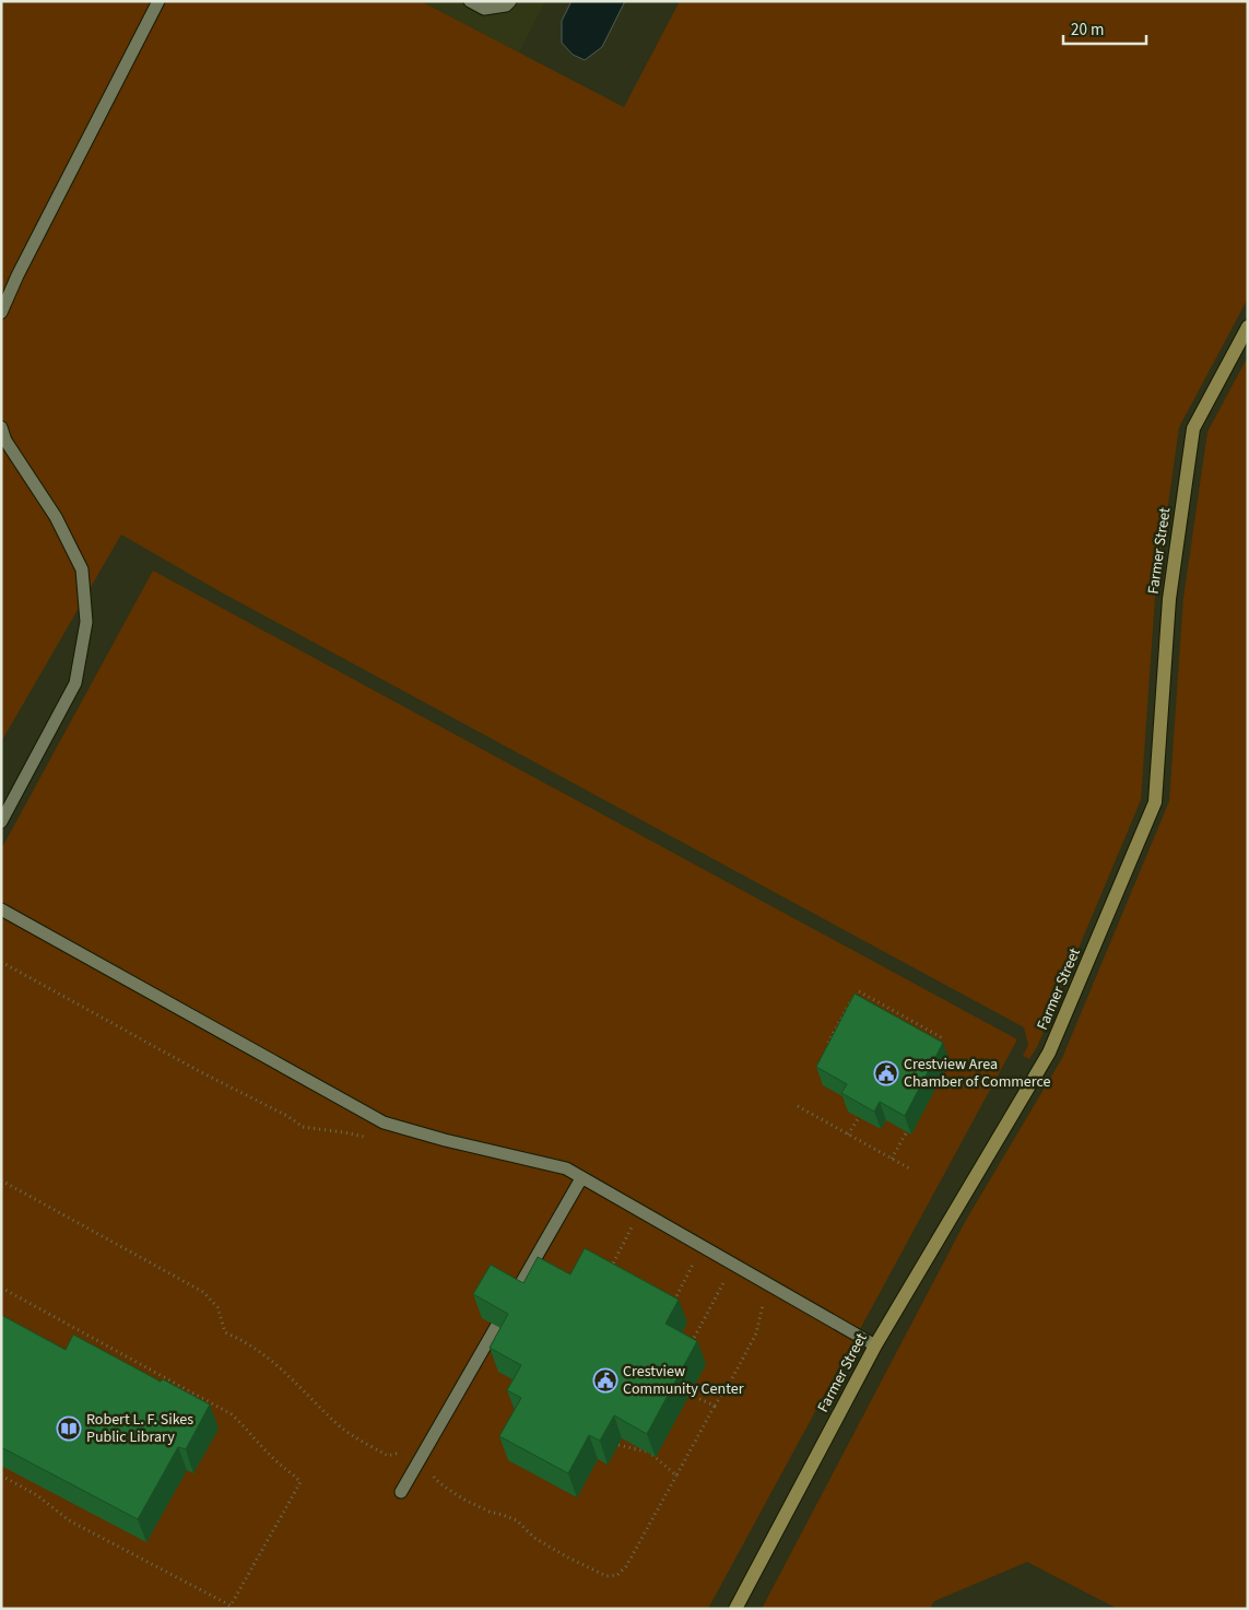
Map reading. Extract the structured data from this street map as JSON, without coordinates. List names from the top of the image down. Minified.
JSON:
{"streets":{"street":["Farmer Street"]},"places":{"public building":["Crestview Area Chamber of Commerce","Crestview Community Center"],"library":["Robert L. F. Sikes Public Library"]},"scale_bar":"20 m"}
